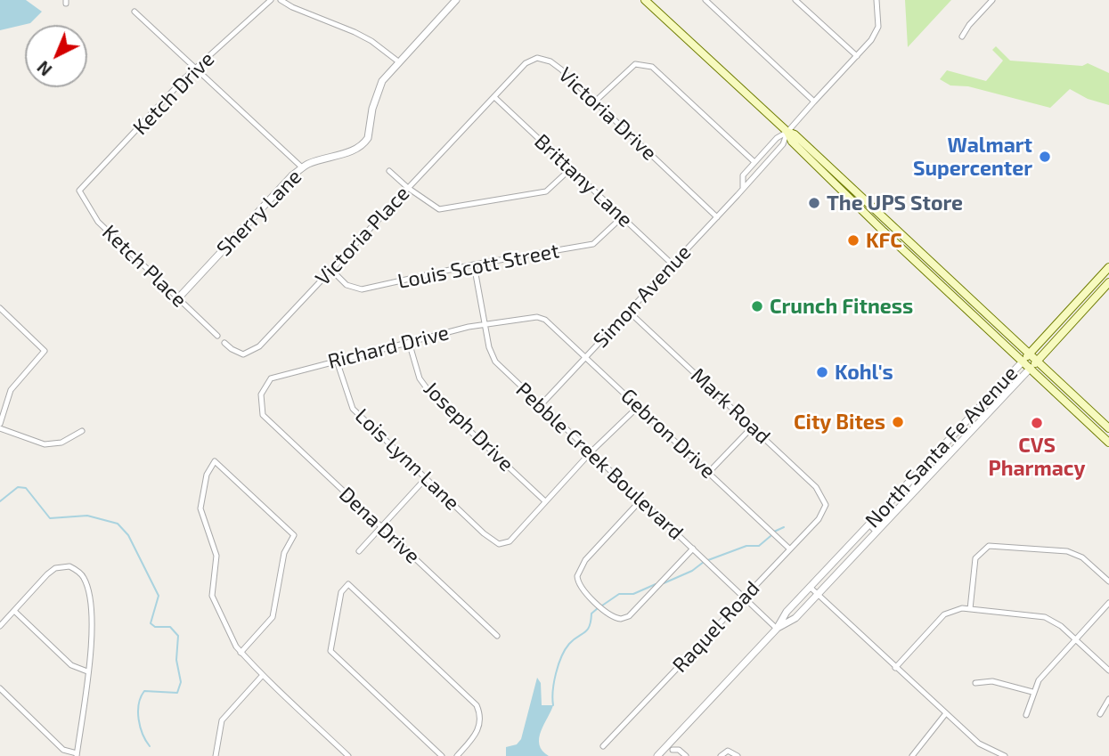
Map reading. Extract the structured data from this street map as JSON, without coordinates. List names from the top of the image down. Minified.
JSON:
{"streets":{"main road":["North Santa Fe Avenue"],"street":["Ketch Drive","Victoria Drive","Brittany Lane","Sherry Lane","Victoria Place","Ketch Place","Louis Scott Street","Simon Avenue","Richard Drive","Mark Road","Joseph Drive","Gebron Drive","Lois Lynn Lane","Pebble Creek Boulevard","Dena Drive","Raquel Road"]},"crossings":[["Ketch Drive","Ketch Place"],["Victoria Drive","Brittany Lane"],["Victoria Drive","Victoria Place"],["Victoria Drive","Simon Avenue"],["Brittany Lane","Victoria Place"],["Brittany Lane","Louis Scott Street"],["Brittany Lane","Simon Avenue"],["Sherry Lane","Ketch Place"],["Victoria Place","Louis Scott Street"],["Louis Scott Street","Pebble Creek Boulevard"],["Simon Avenue","Mark Road"],["Simon Avenue","Gebron Drive"],["Simon Avenue","Pebble Creek Boulevard"],["Richard Drive","Joseph Drive"],["Richard Drive","Gebron Drive"],["Richard Drive","Lois Lynn Lane"],["Richard Drive","Pebble Creek Boulevard"],["Richard Drive","Dena Drive"],["Mark Road","Raquel Road"],["Joseph Drive","Lois Lynn Lane"],["Gebron Drive","Raquel Road"],["North Santa Fe Avenue","Pebble Creek Boulevard"],["Pebble Creek Boulevard","Raquel Road"]],"places":["Walmart Supercenter","The UPS Store","KFC","Crunch Fitness","Kohl's","City Bites","CVS Pharmacy"],"north":"bottom left"}
